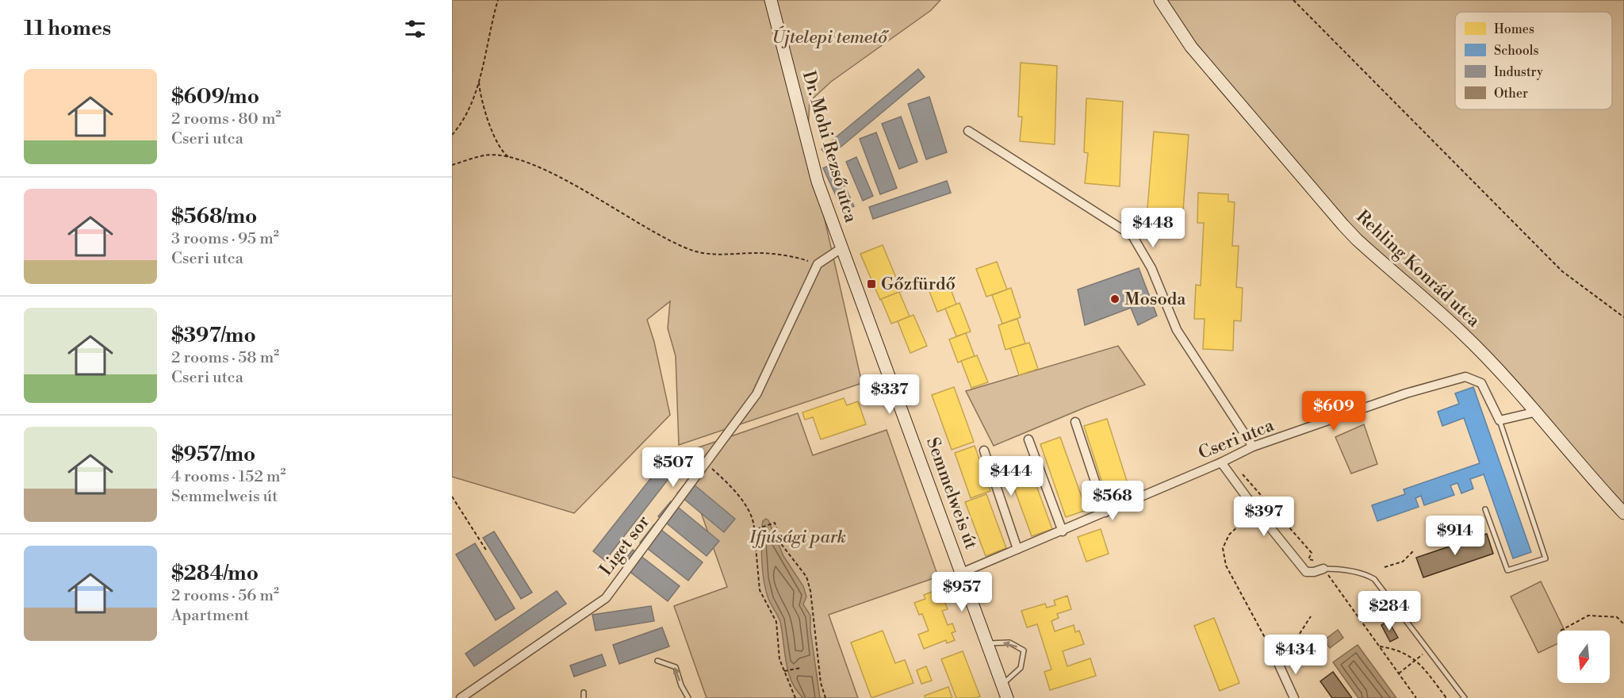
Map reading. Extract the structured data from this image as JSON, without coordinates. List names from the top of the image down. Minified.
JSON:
{"streets":{"street":["Dr. Mohi Rezső utca","Rehling Konrád utca","Cseri utca","Semmelweis út","Liget sor"]},"crossings":[["Dr. Mohi Rezső utca","Semmelweis út"],["Cseri utca","Semmelweis út"]],"parks":["Újtelepi temető","Ifjúsági park"],"places":{"transit":["Gőzfürdő"],"other":["Mosoda"]},"legend":["Homes","Schools","Industry","Other"],"north":"bottom","page":{"heading":"11 homes","list":[{"name":"$609/mo","note":"2 rooms · 80 m² · Cseri utca"},{"name":"$568/mo","note":"3 rooms · 95 m² · Cseri utca"},{"name":"$397/mo","note":"2 rooms · 58 m² · Cseri utca"},{"name":"$957/mo","note":"4 rooms · 152 m² · Semmelweis út"},{"name":"$284/mo","note":"2 rooms · 56 m² · Apartment"}],"price":["$448","$337","$609","$507","$444","$568","$397","$914","$957","$284","$434"]}}
